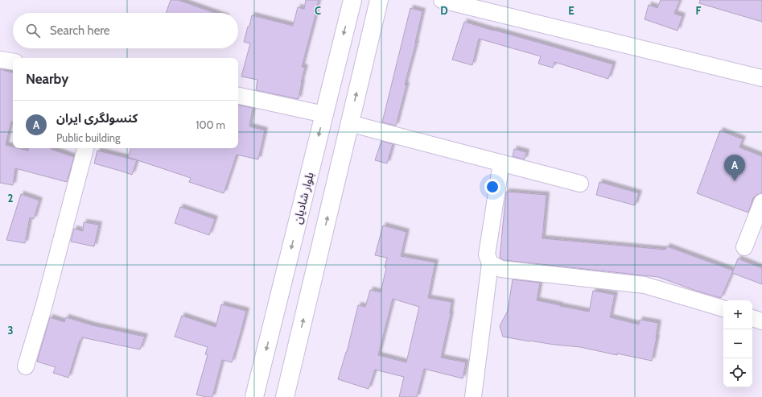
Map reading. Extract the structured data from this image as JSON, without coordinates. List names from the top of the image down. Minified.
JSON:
{"streets":{"main road":["بلوار شادیان"]},"page":{"search":"Search here","heading":"Nearby","list":[{"mark":"A","name":"کنسولگری ایران","note":"Public building","value":"100 m"}],"pins":"A","map_buttons":["+","−"]},"grid":{"columns":["C","D","E","F"],"rows":["2","3"]}}
